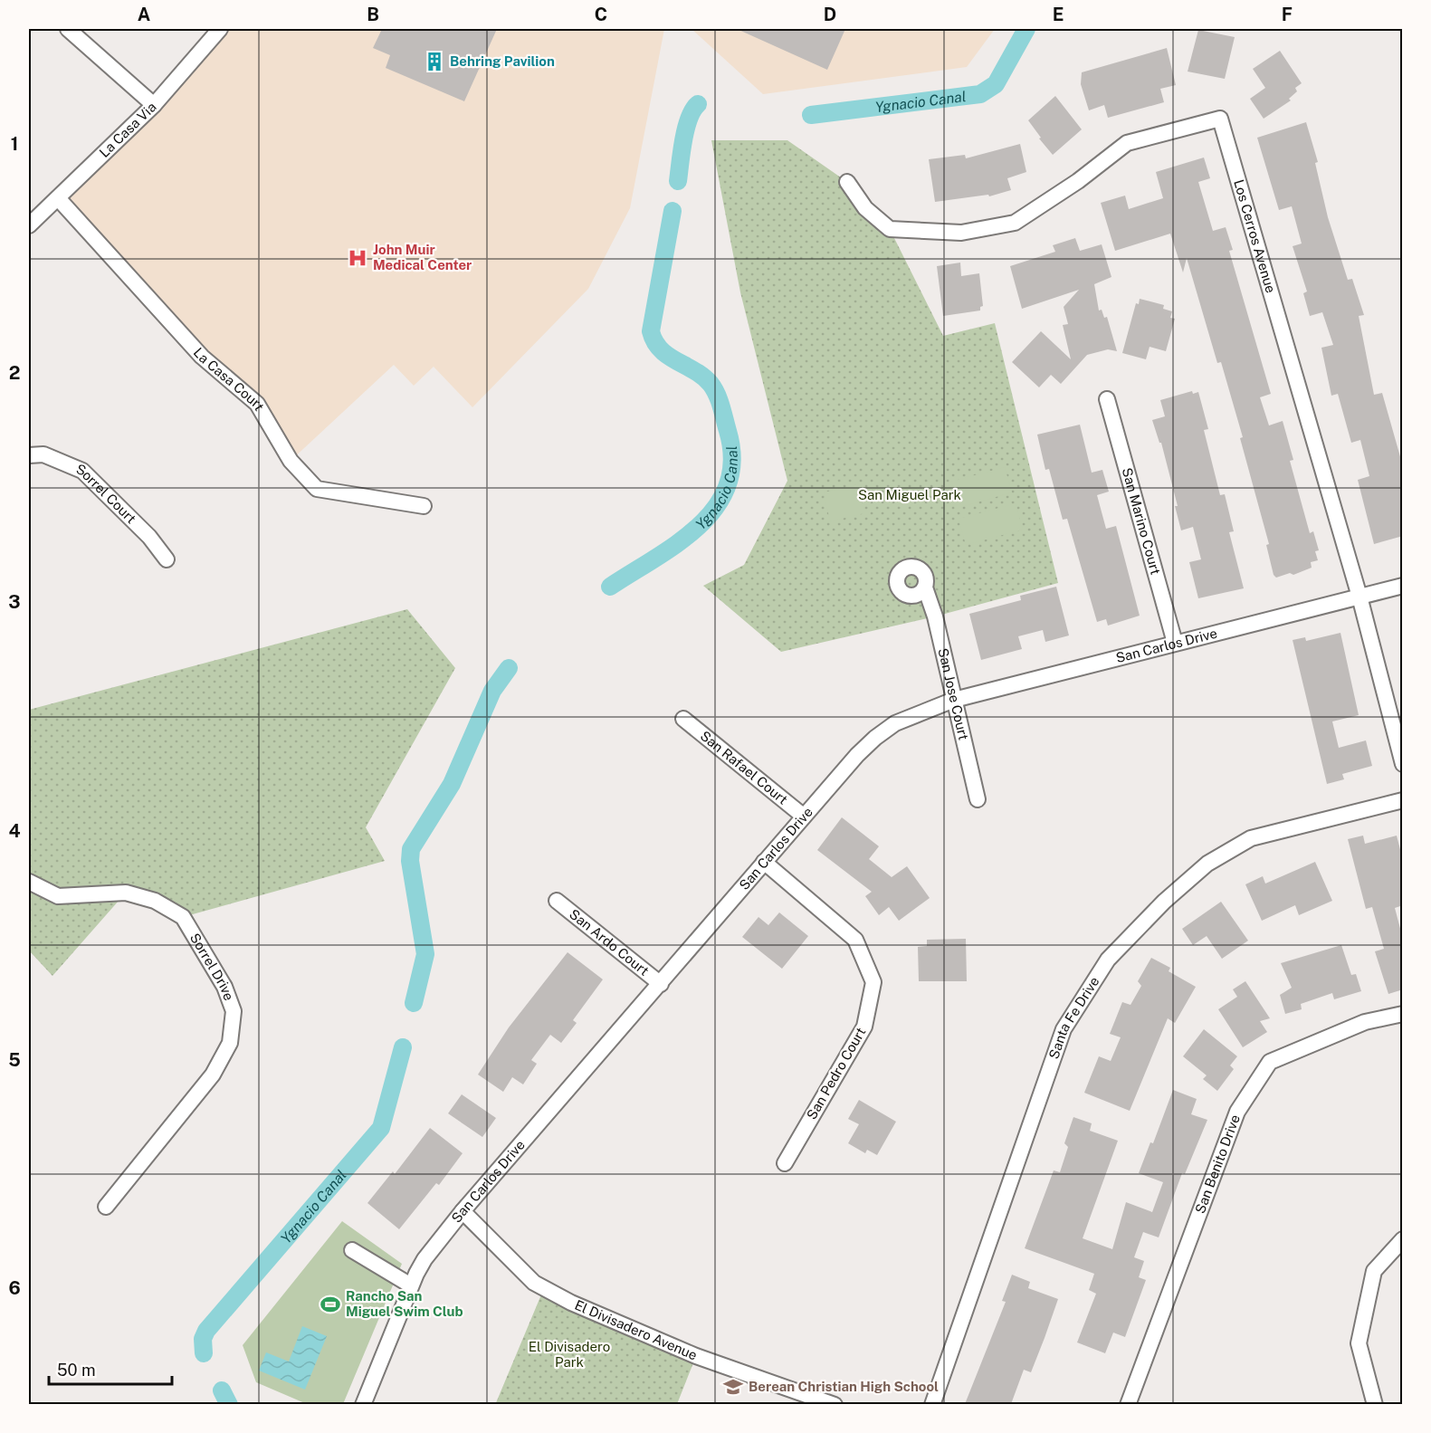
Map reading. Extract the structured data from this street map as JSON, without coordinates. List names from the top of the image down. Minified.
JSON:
{"streets":{"street":["La Casa Via","Los Cerros Avenue","La Casa Court","Sorrel Court","San Marino Court","San Carlos Drive","San Jose Court","San Rafael Court","San Ardo Court","Sorrel Drive","Santa Fe Drive","San Pedro Court","San Benito Drive","El Divisadero Avenue"]},"crossings":[["La Casa Via","La Casa Court"],["Los Cerros Avenue","San Carlos Drive"],["San Marino Court","San Carlos Drive"],["San Carlos Drive","San Jose Court"],["San Carlos Drive","San Rafael Court"],["San Carlos Drive","San Ardo Court"],["San Carlos Drive","San Pedro Court"],["San Carlos Drive","El Divisadero Avenue"]],"water":["Ygnacio Canal"],"parks":["San Miguel Park","El Divisadero Park"],"places":{"building":["Behring Pavilion"],"hospital":["John Muir Medical Center"],"sports":["Rancho San Miguel Swim Club"],"school or university":["Berean Christian High School"]},"scale_bar":"50 m","grid":{"columns":["A","B","C","D","E","F"],"rows":["1","2","3","4","5","6"]}}
